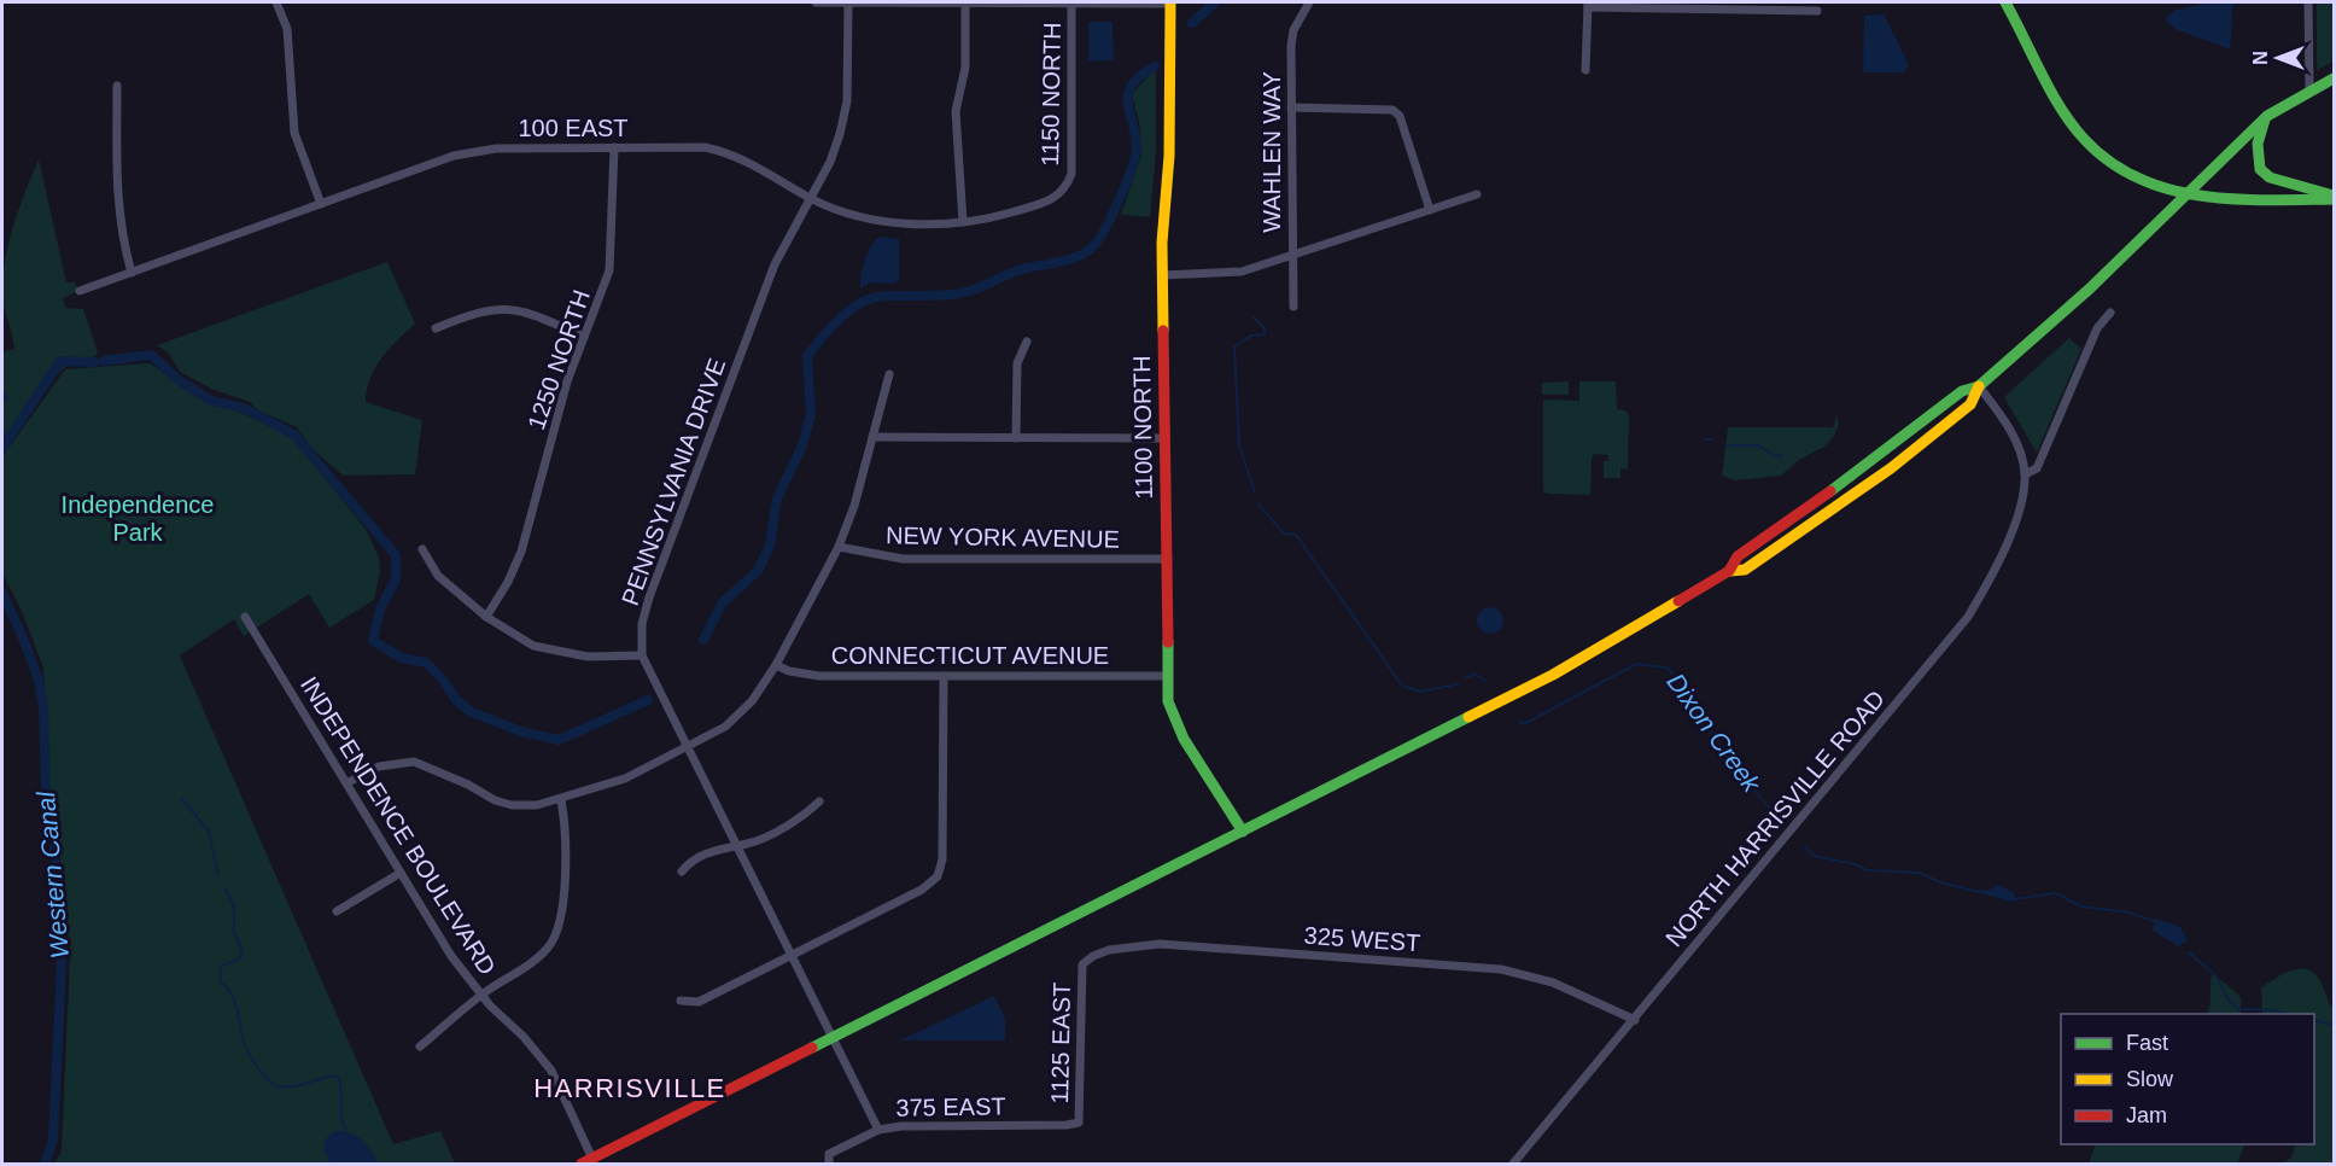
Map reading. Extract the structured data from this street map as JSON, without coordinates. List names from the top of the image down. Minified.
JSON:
{"streets":{"main road":["1100 NORTH"],"street":["1150 NORTH","100 EAST","WAHLEN WAY","1250 NORTH","PENNSYLVANIA DRIVE","NEW YORK AVENUE","CONNECTICUT AVENUE","NORTH HARRISVILLE ROAD","INDEPENDENCE BOULEVARD","325 WEST","1125 EAST","375 EAST"]},"crossings":[["1150 NORTH","100 EAST"],["100 EAST","1250 NORTH"],["100 EAST","PENNSYLVANIA DRIVE"],["1100 NORTH","NEW YORK AVENUE"],["1100 NORTH","CONNECTICUT AVENUE"],["PENNSYLVANIA DRIVE","375 EAST"],["NORTH HARRISVILLE ROAD","325 WEST"],["325 WEST","1125 EAST"],["1125 EAST","375 EAST"]],"districts":["HARRISVILLE"],"water":["Dixon Creek","Western Canal"],"parks":["Independence Park"],"legend":["Fast","Slow","Jam"],"north":"left"}
